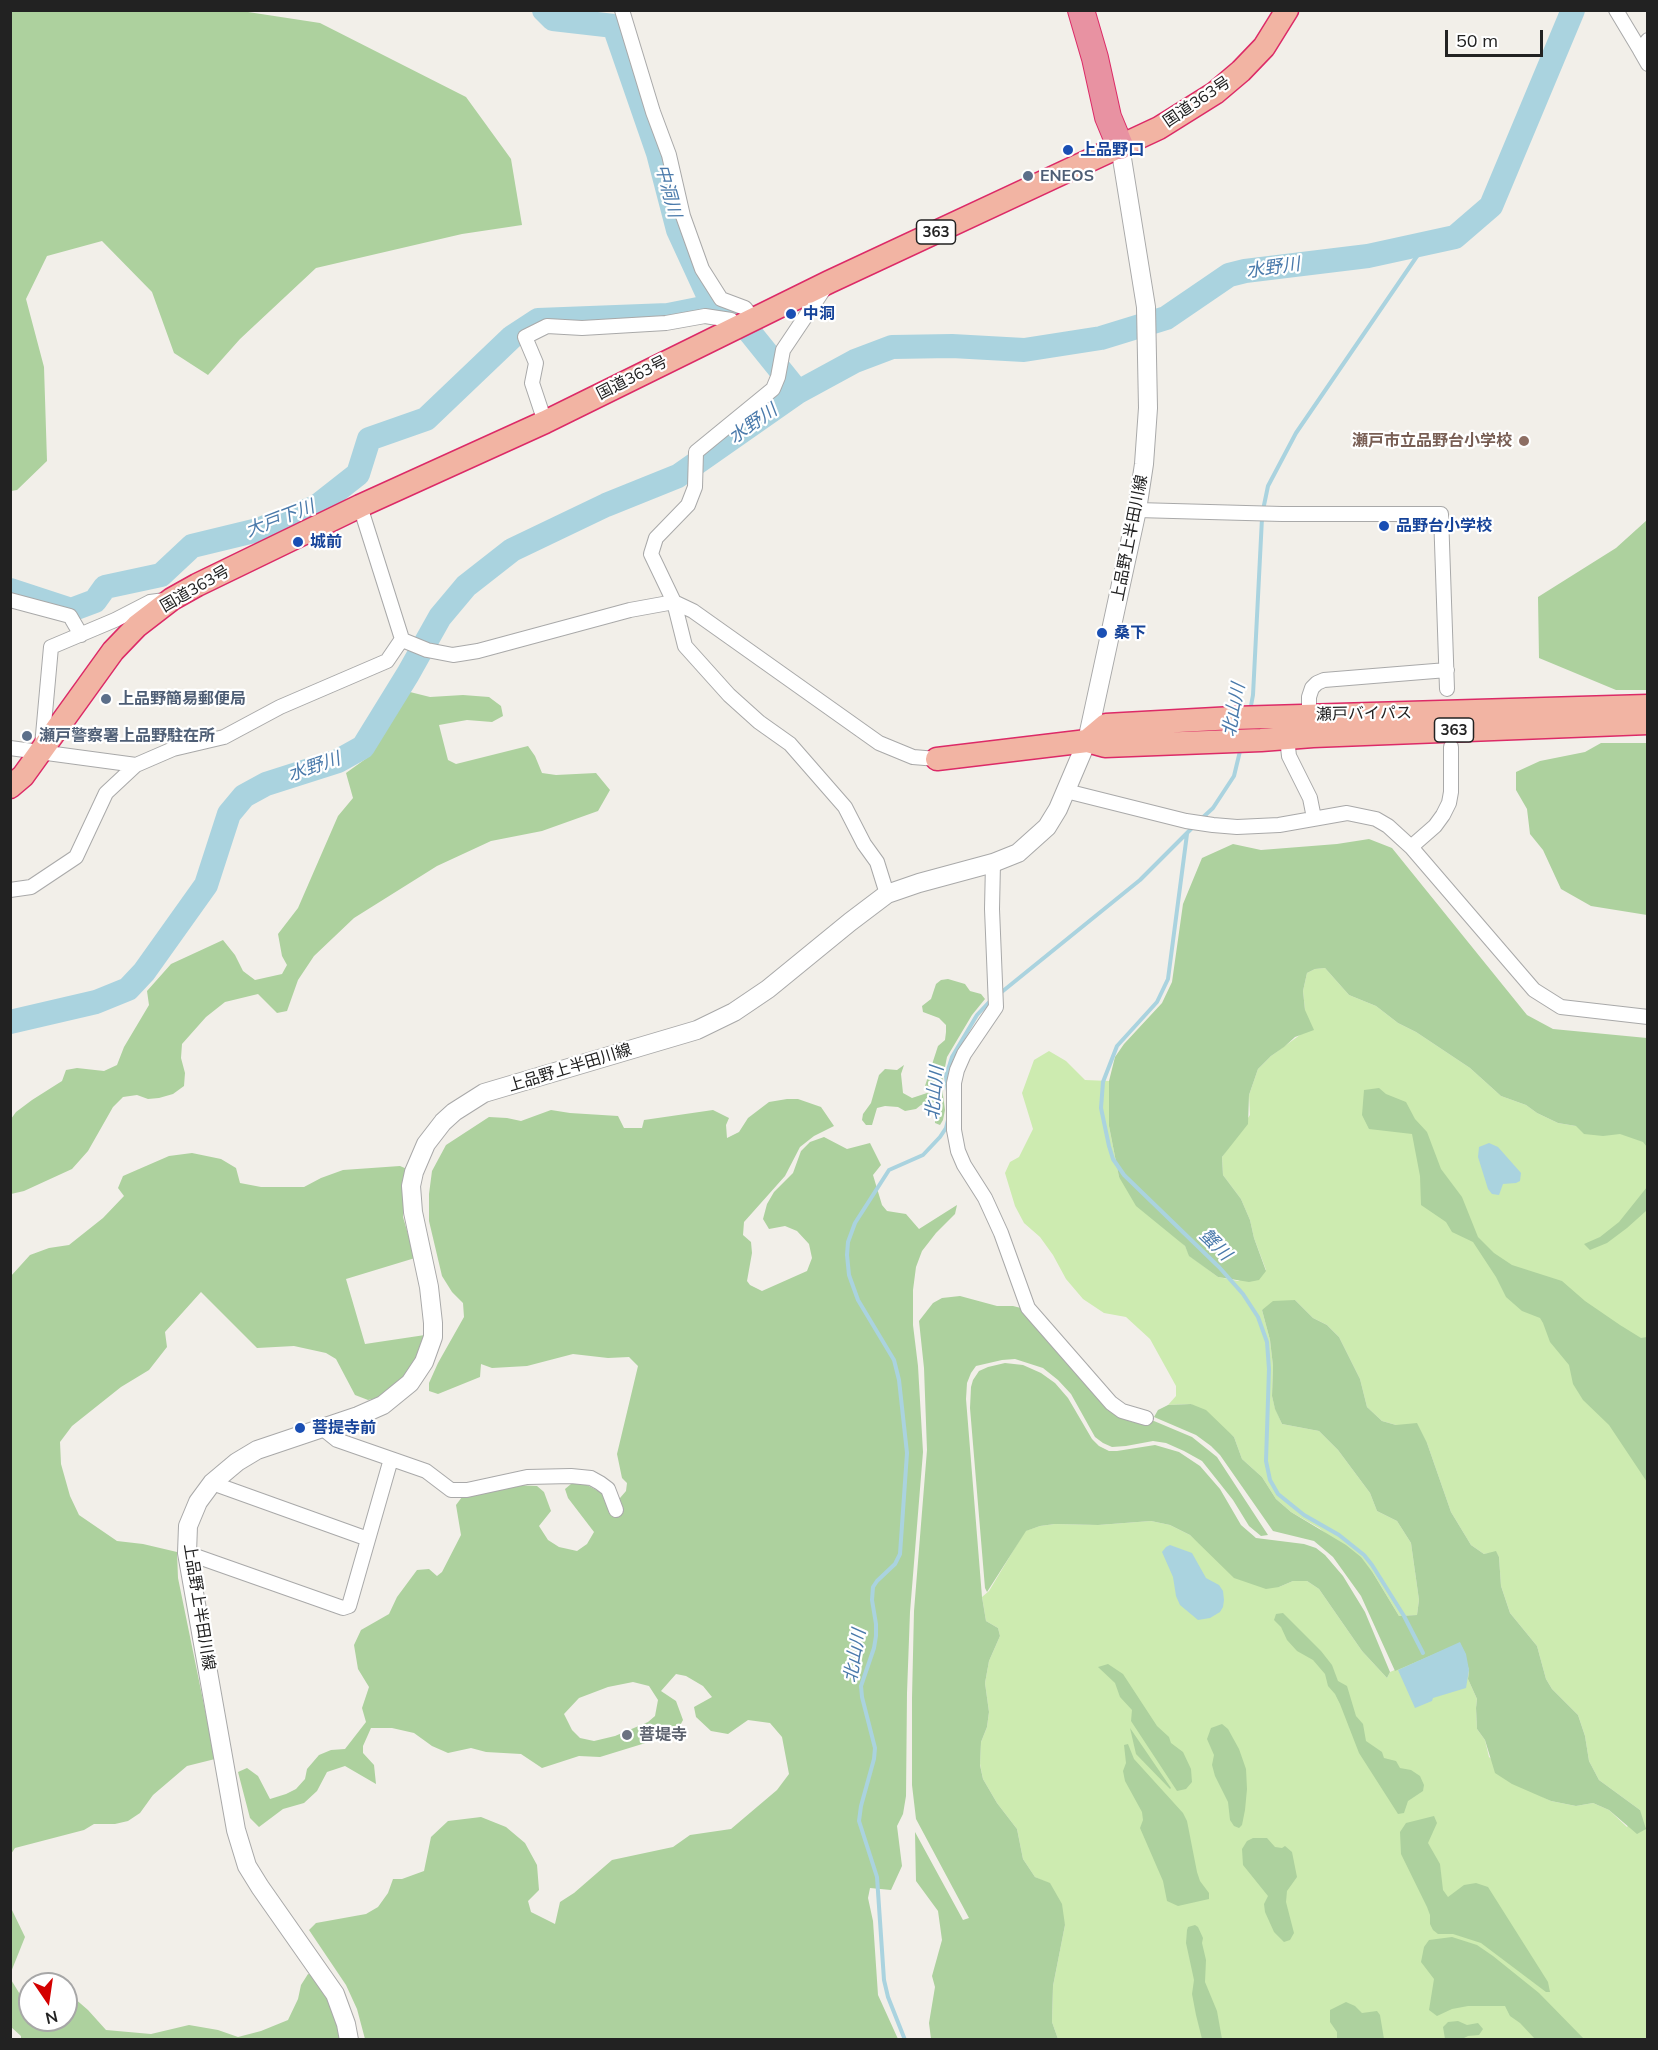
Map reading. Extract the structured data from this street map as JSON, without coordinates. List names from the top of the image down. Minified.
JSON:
{"streets":{"highway":["国道363号","363","瀬戸バイパス"],"street":["上品野上半田川線"]},"crossings":[["国道363号","上品野上半田川線"],["上品野上半田川線","瀬戸バイパス"]],"water":["中洞川","水野川","大戸下川","北山川","蟹川"],"places":["上品野口","ENEOS","中洞","瀬戸市立品野台小学校","品野台小学校","城前","桑下","上品野簡易郵便局","瀬戸警察署上品野駐在所","菩提寺前","菩堤寺"],"scale_bar":"50 m","north":"bottom"}
